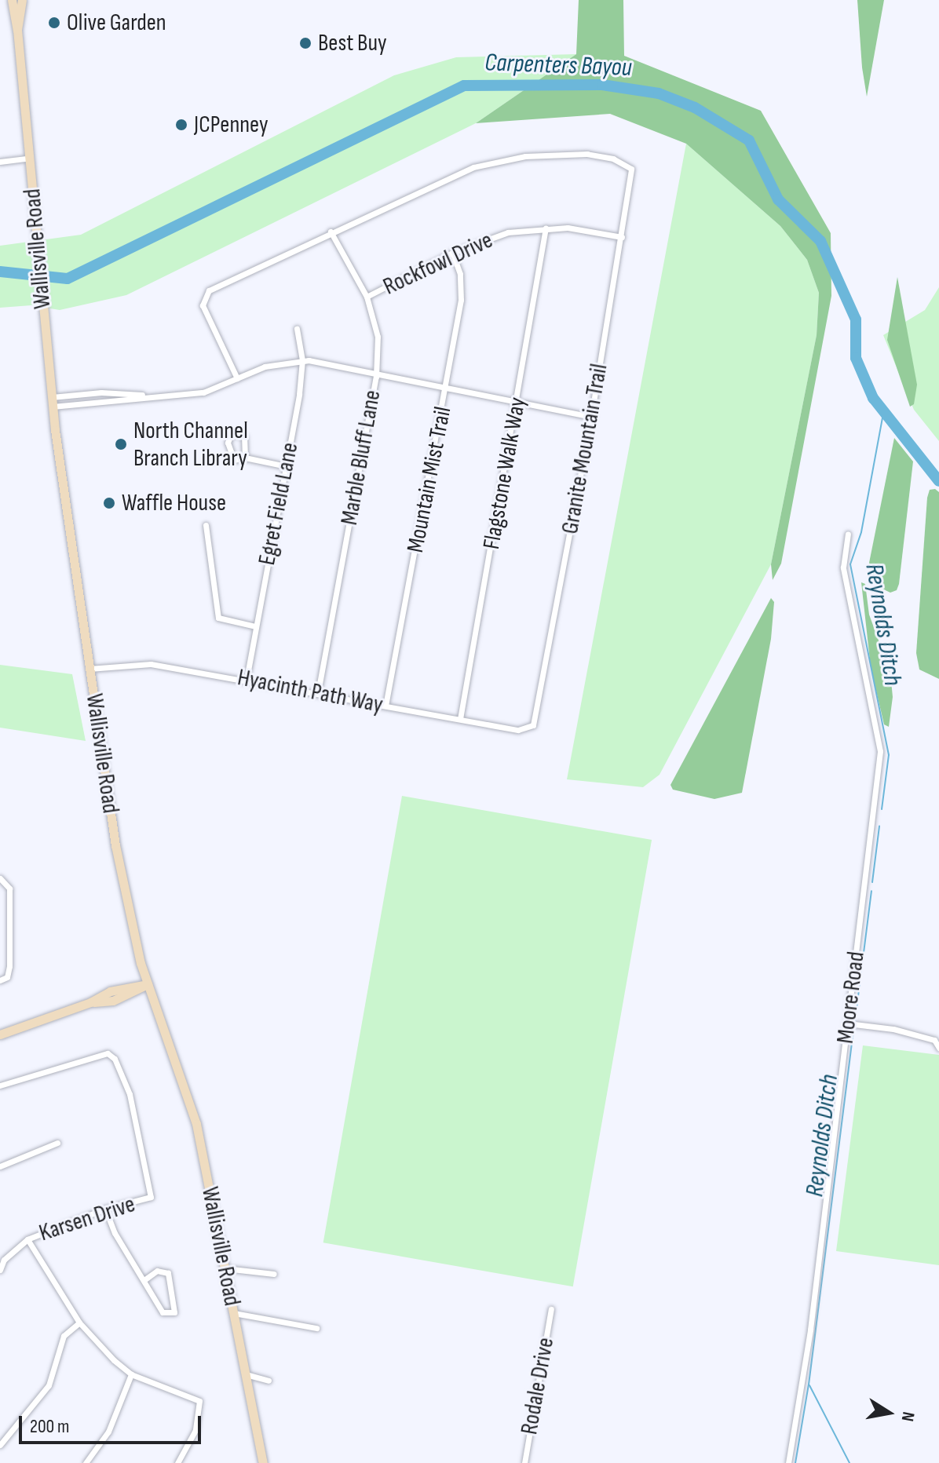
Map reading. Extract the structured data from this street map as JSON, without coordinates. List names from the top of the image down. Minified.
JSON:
{"streets":{"main road":["Wallisville Road"],"street":["Rockfowl Drive","Granite Mountain Trail","Marble Bluff Lane","Flagstone Walk Way","Mountain Mist Trail","Egret Field Lane","Hyacinth Path Way","Moore Road","Karsen Drive","Rodale Drive"]},"crossings":[["Wallisville Road","Hyacinth Path Way"],["Rockfowl Drive","Granite Mountain Trail"],["Rockfowl Drive","Marble Bluff Lane"],["Rockfowl Drive","Flagstone Walk Way"],["Rockfowl Drive","Mountain Mist Trail"],["Granite Mountain Trail","Marble Bluff Lane"],["Granite Mountain Trail","Hyacinth Path Way"],["Marble Bluff Lane","Hyacinth Path Way"],["Flagstone Walk Way","Hyacinth Path Way"],["Mountain Mist Trail","Hyacinth Path Way"],["Egret Field Lane","Hyacinth Path Way"]],"water":["Carpenters Bayou","Reynolds Ditch"],"places":["Olive Garden","Best Buy","JCPenney","North Channel Branch Library","Waffle House"],"scale_bar":"200 m","north":"right"}
